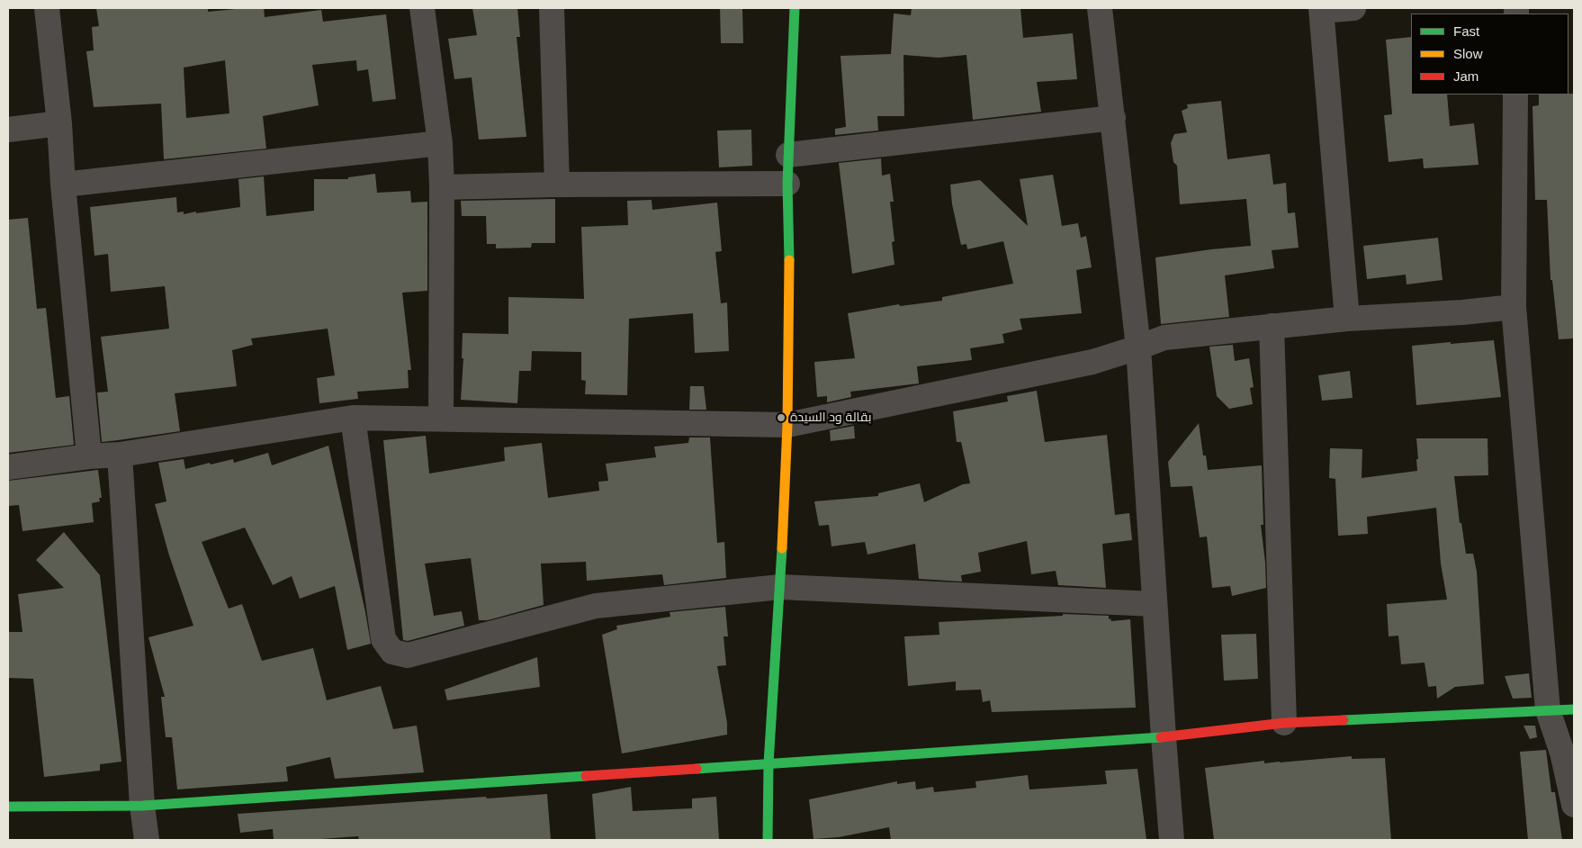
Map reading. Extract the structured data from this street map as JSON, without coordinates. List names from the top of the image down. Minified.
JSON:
{"places":["بقالة ود السيدة"],"legend":["Fast","Slow","Jam"]}
